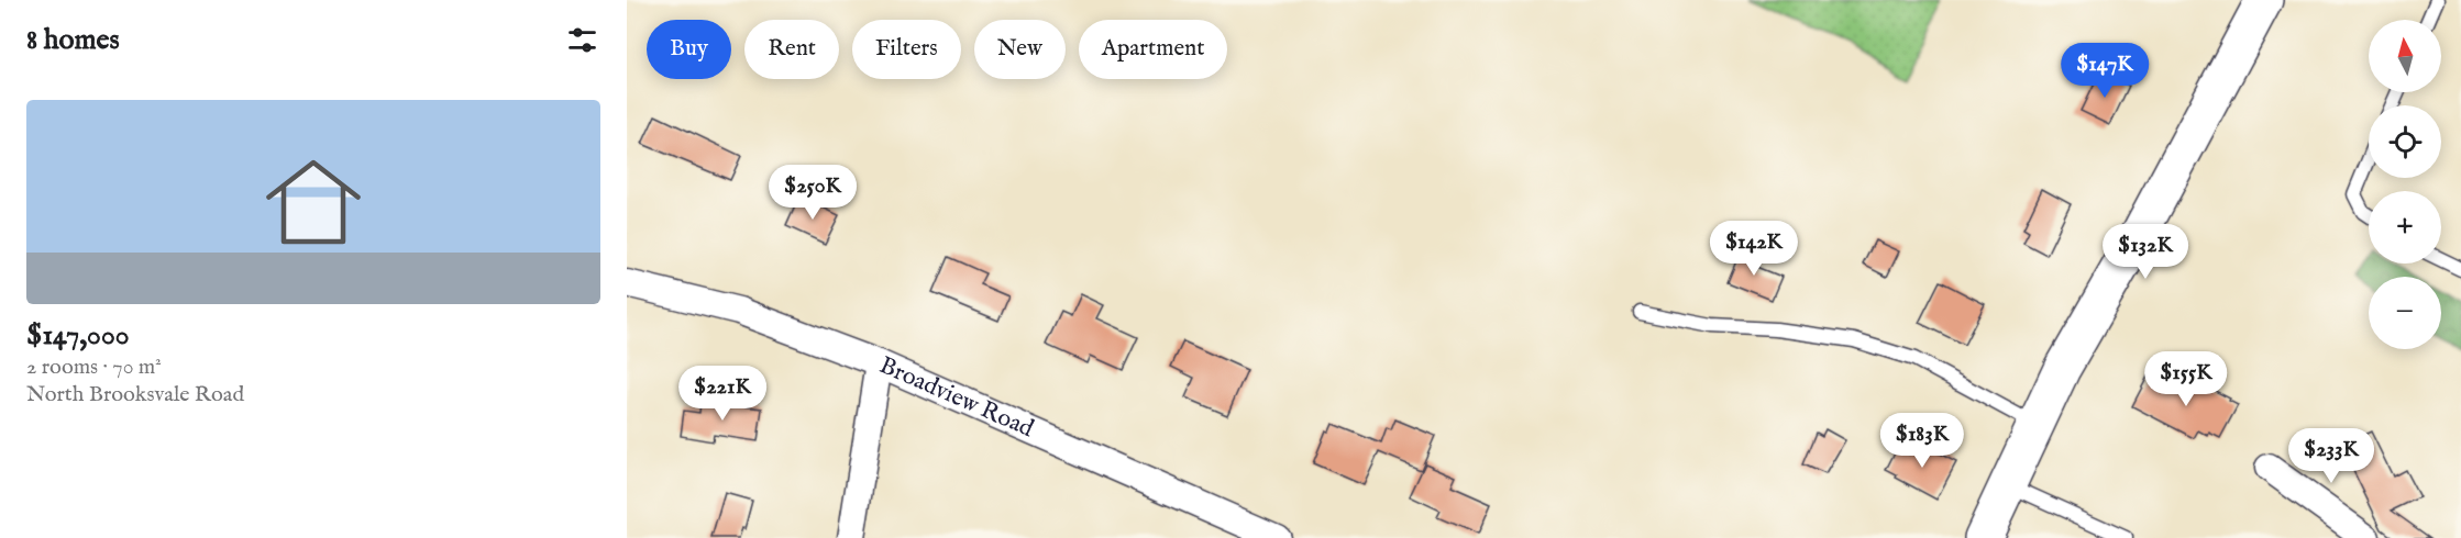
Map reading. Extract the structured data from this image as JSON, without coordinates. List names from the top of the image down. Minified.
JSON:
{"streets":{"street":["Broadview Road"]},"north":"top","page":{"heading":"8 homes","map_buttons":["+","−"],"chip":["Buy","Rent","Filters","New","Apartment"],"price":["$147K","$250K","$142K","$132K","$155K","$221K","$183K","$233K"],"list":[{"name":"$147,000","note":"2 rooms · 70 m² · North Brooksvale Road"}]}}
